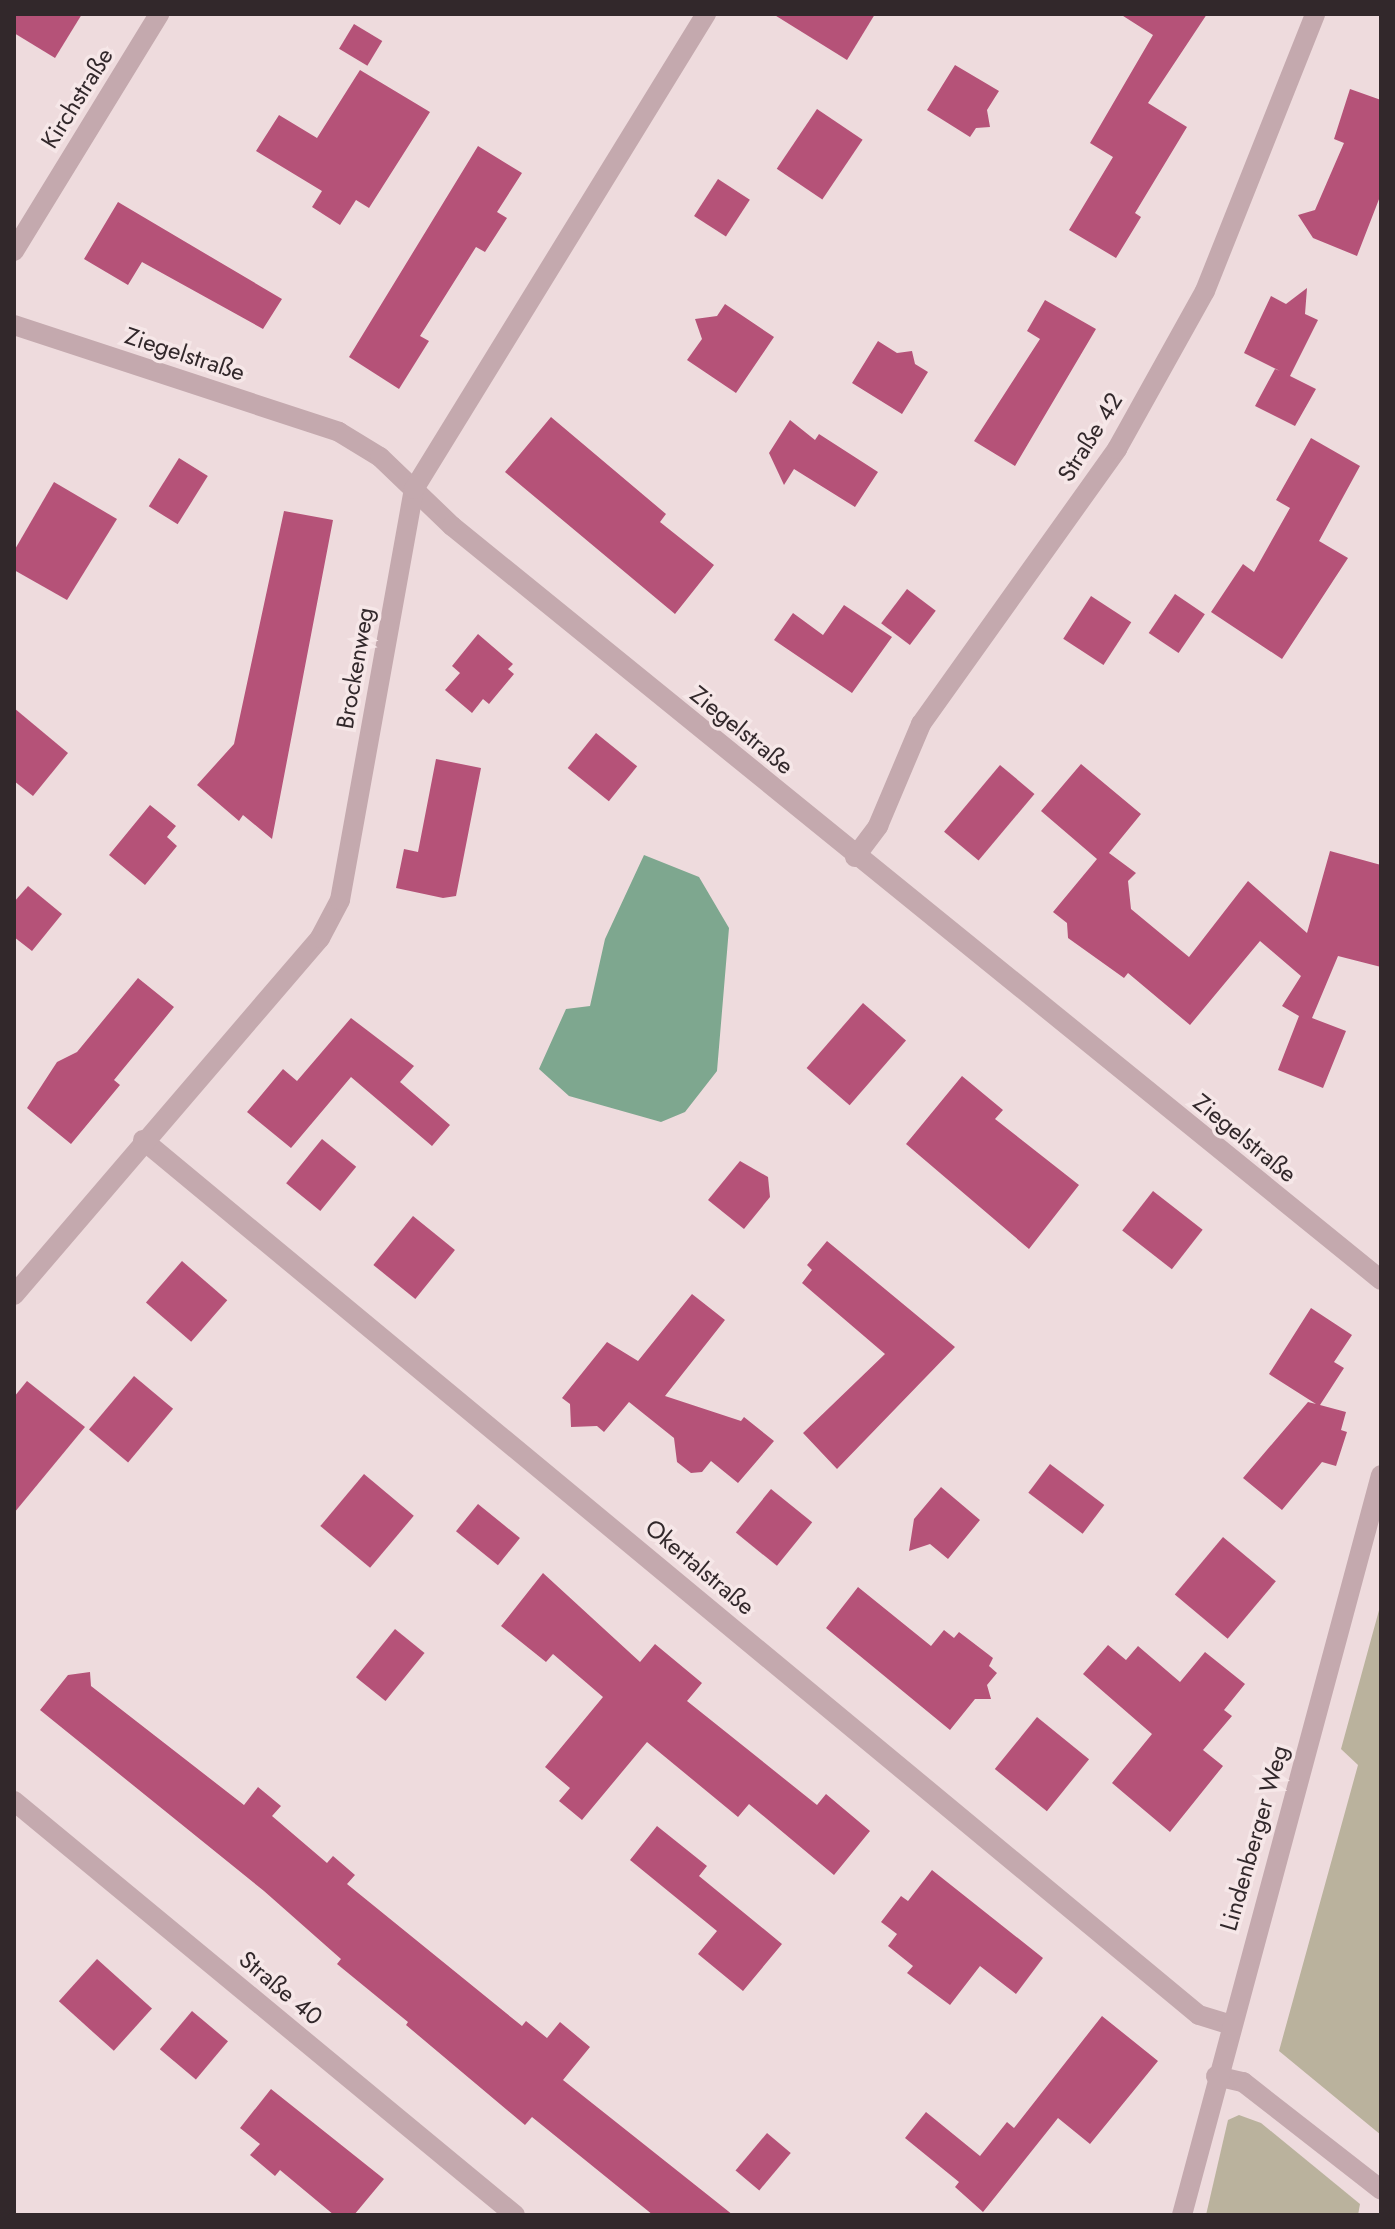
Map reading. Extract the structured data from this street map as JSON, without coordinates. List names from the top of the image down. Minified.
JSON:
{"streets":{"street":["Kirchstraße","Ziegelstraße","Straße 42","Brockenweg","Okertalstraße","Lindenberger Weg","Straße 40"]},"crossings":[["Ziegelstraße","Straße 42"],["Ziegelstraße","Brockenweg"],["Brockenweg","Okertalstraße"],["Okertalstraße","Lindenberger Weg"]]}
